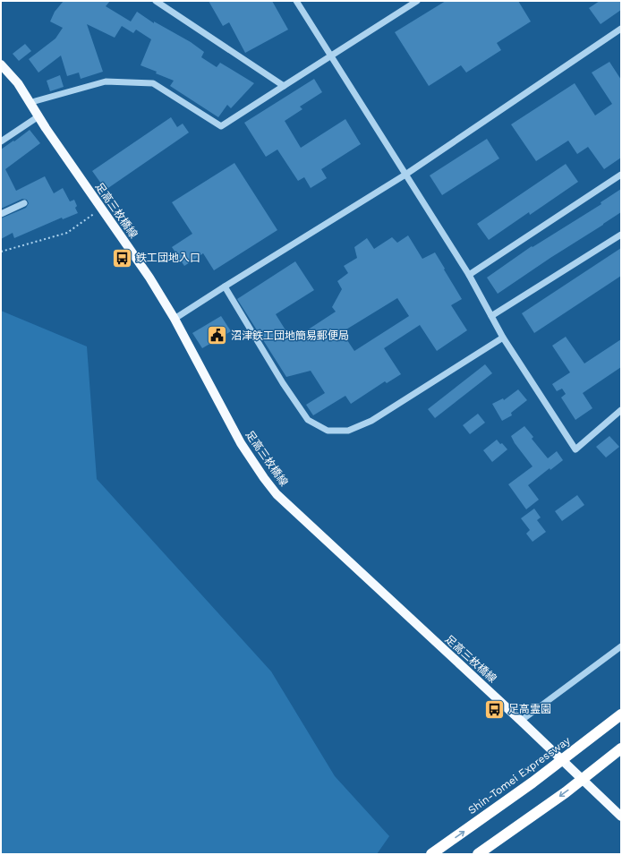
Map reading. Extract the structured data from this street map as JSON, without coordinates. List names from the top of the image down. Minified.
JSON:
{"streets":{"highway":["Shin-Tomei Expressway"],"main road":["足高三枚橋線"]},"places":{"bus stop":["鉄工団地入口","足高霊園"],"public building":["沼津鉄工団地簡易郵便局"]}}
